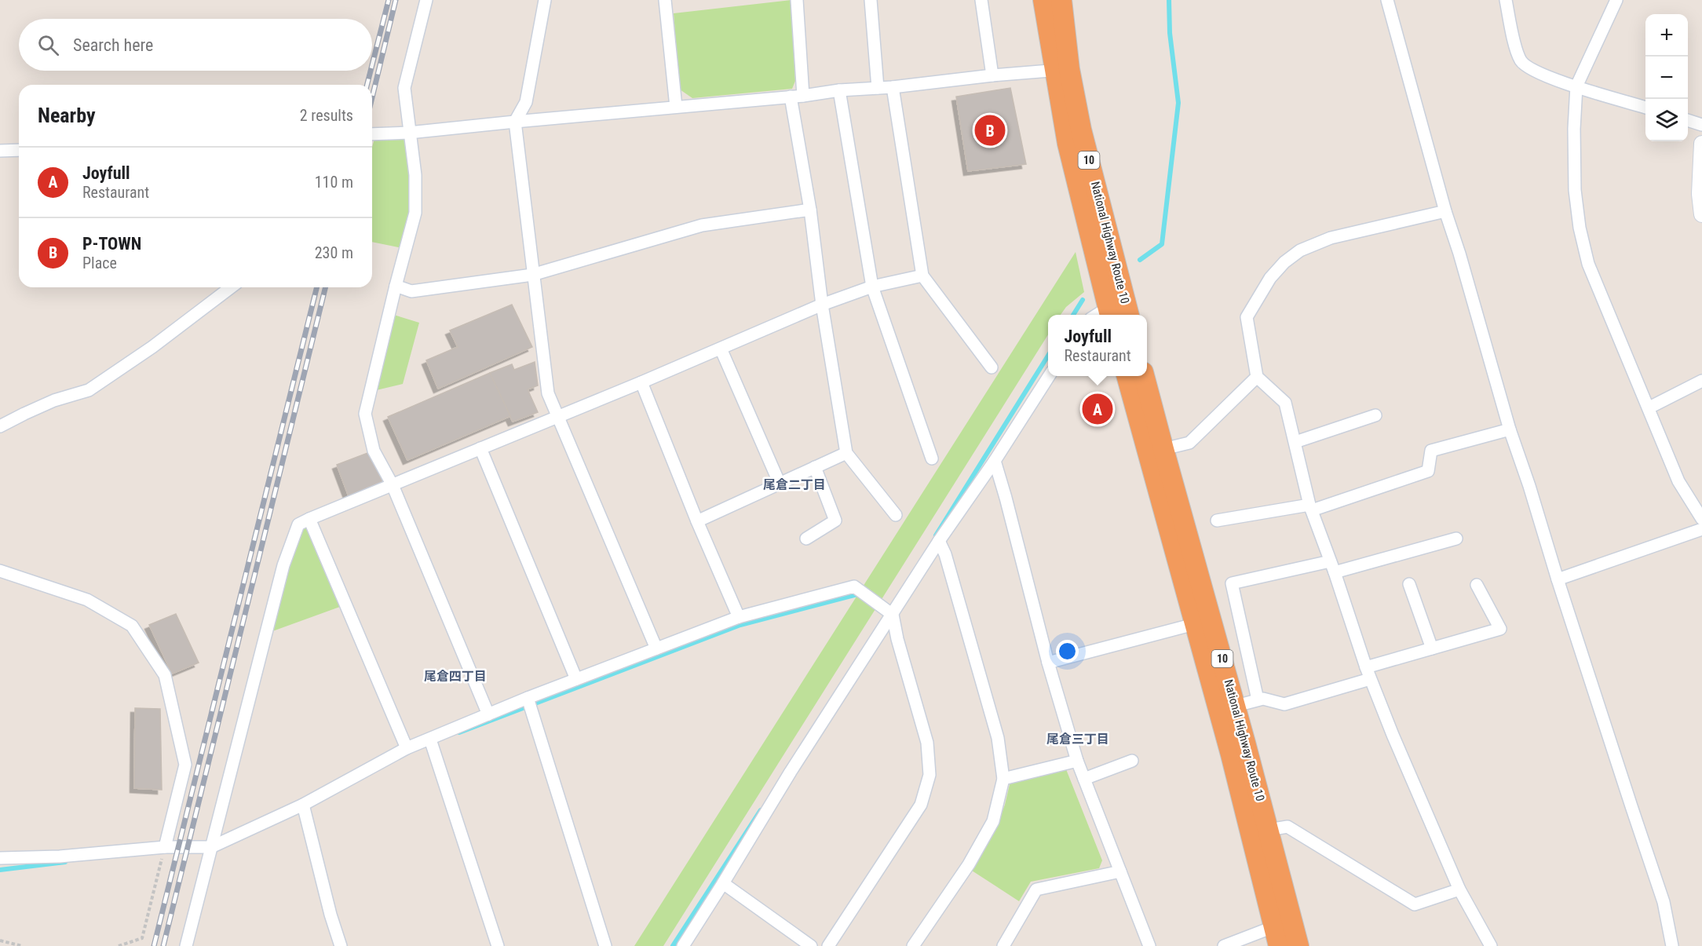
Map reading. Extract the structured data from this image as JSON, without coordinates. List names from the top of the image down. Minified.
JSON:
{"streets":{"highway":["10","National Highway Route 10"]},"districts":["尾倉二丁目","尾倉四丁目","尾倉三丁目"],"page":{"map_buttons":["+","−"],"search":"Search here","heading":["Nearby","2 results"],"pins":["B","A"],"list":[{"mark":"A","name":"Joyfull","note":"Restaurant","value":"110 m"},{"mark":"B","name":"P-TOWN","note":"Place","value":"230 m"}],"popup":["Joyfull","Restaurant"]}}
